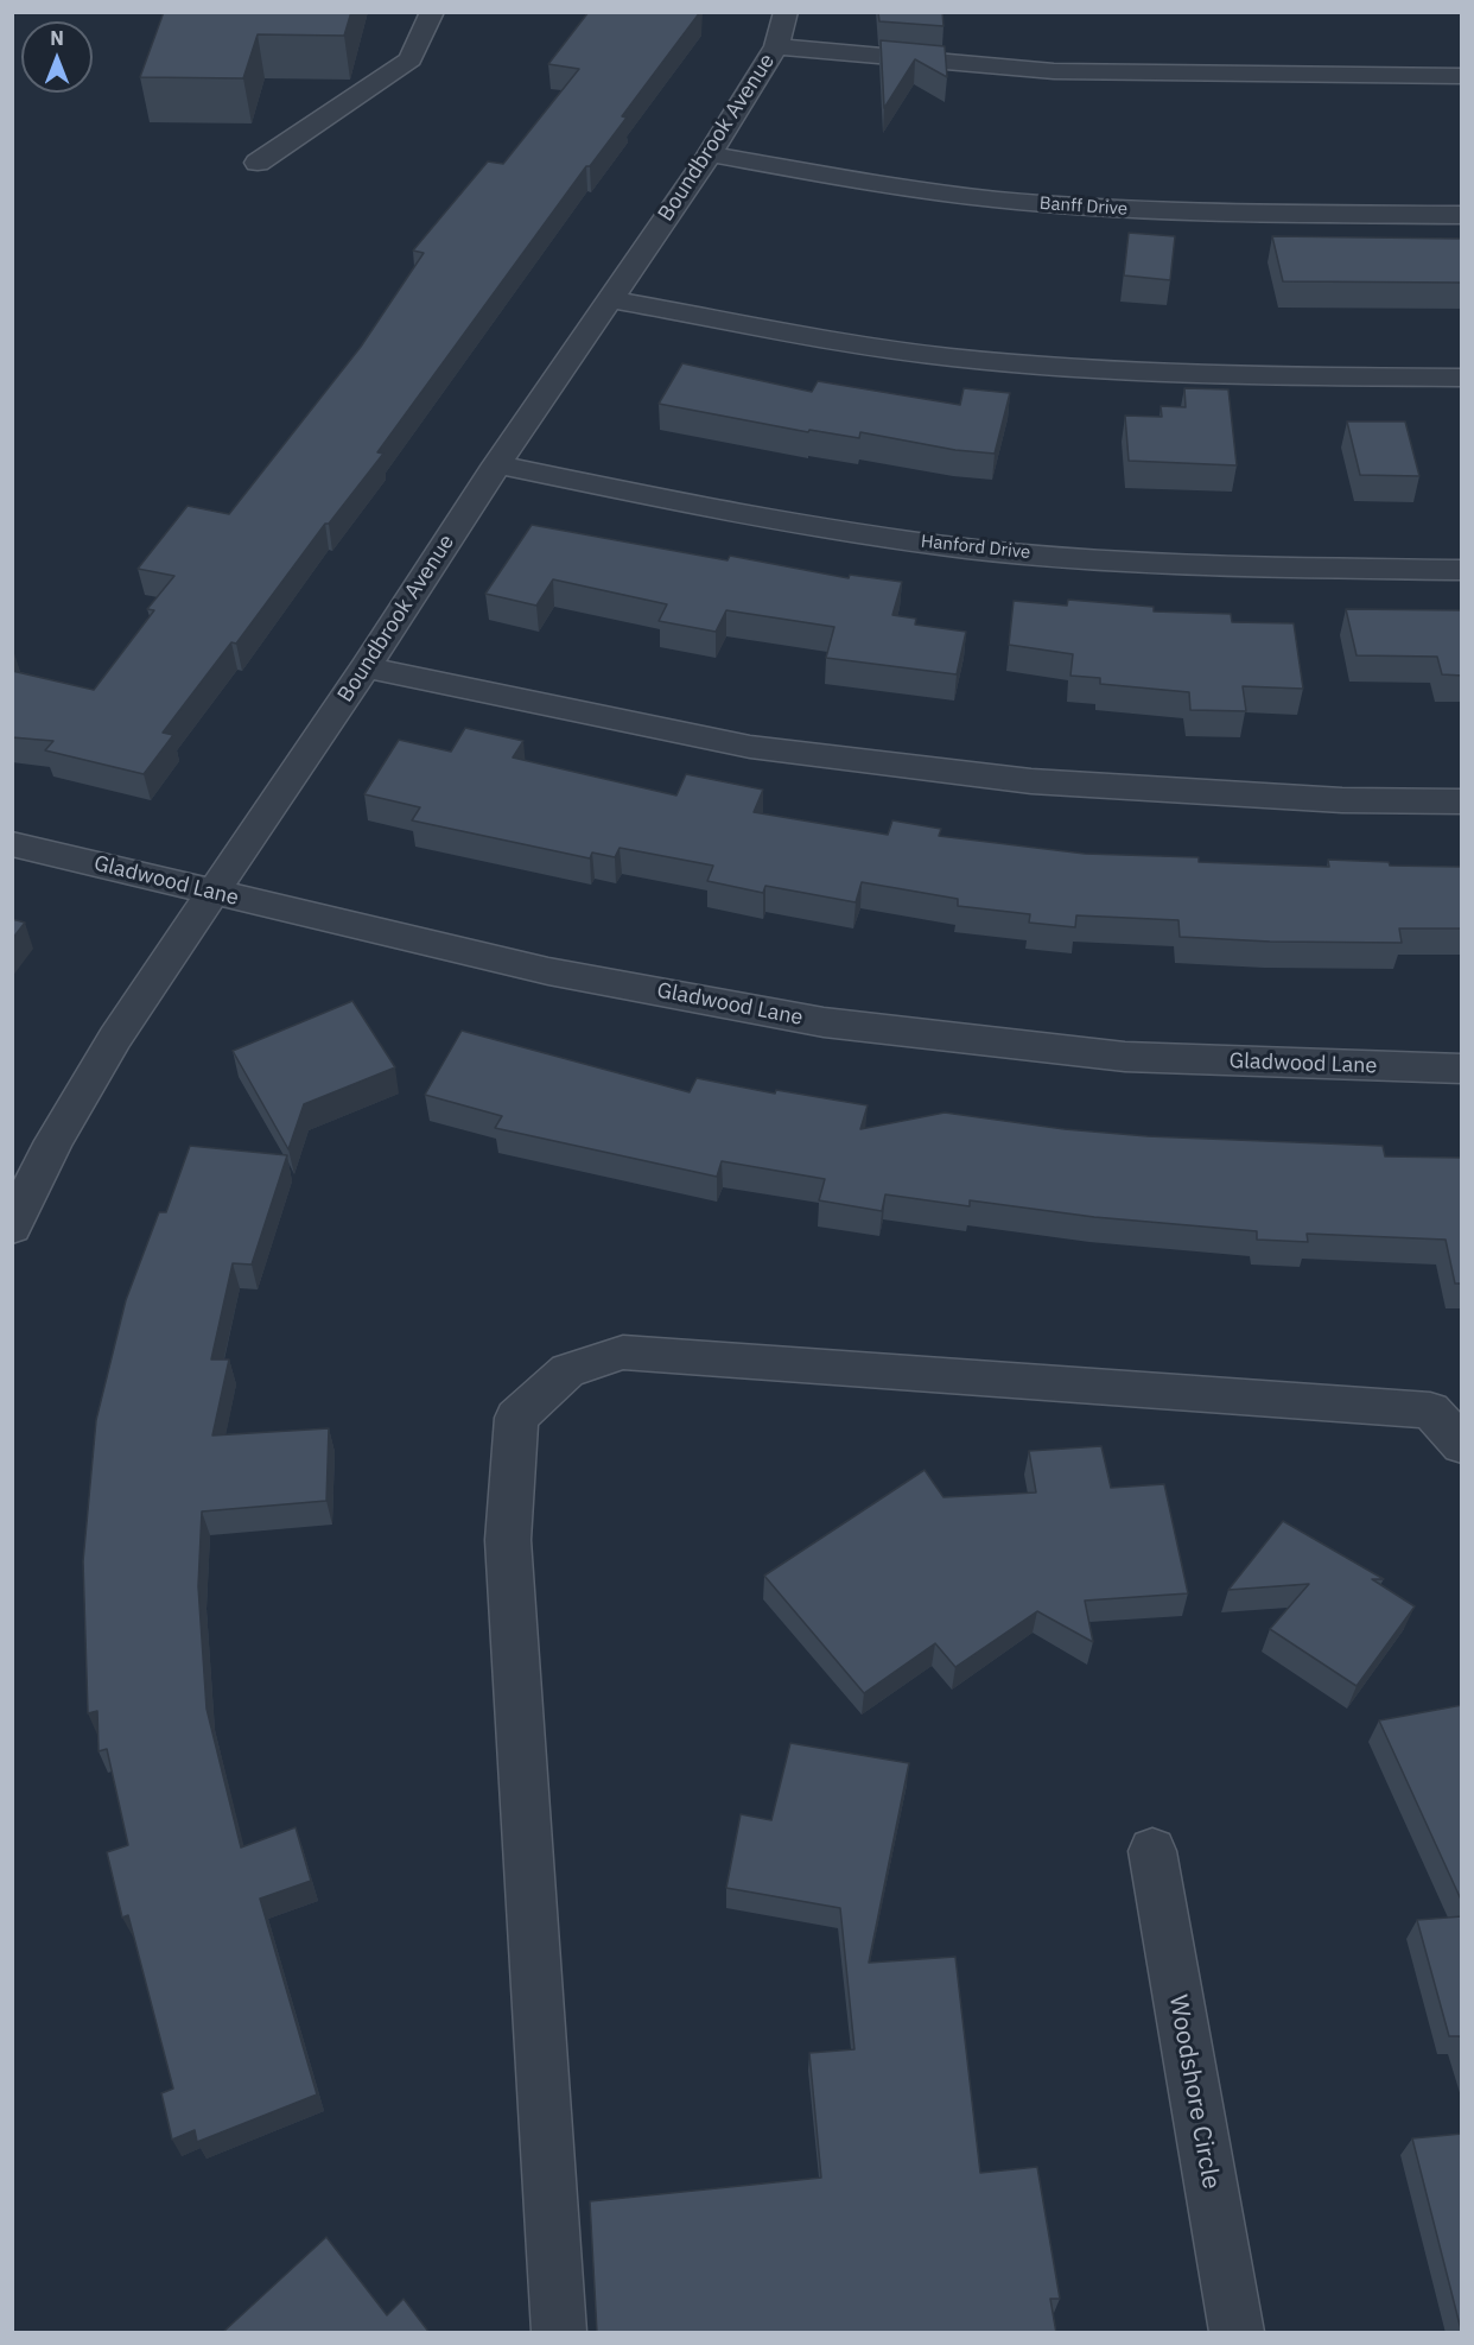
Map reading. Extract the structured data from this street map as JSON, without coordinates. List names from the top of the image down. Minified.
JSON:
{"streets":{"street":["Boundbrook Avenue","Banff Drive","Hanford Drive","Gladwood Lane","Woodshore Circle"]},"crossings":[["Boundbrook Avenue","Banff Drive"],["Boundbrook Avenue","Hanford Drive"],["Boundbrook Avenue","Gladwood Lane"]],"north":"top"}
